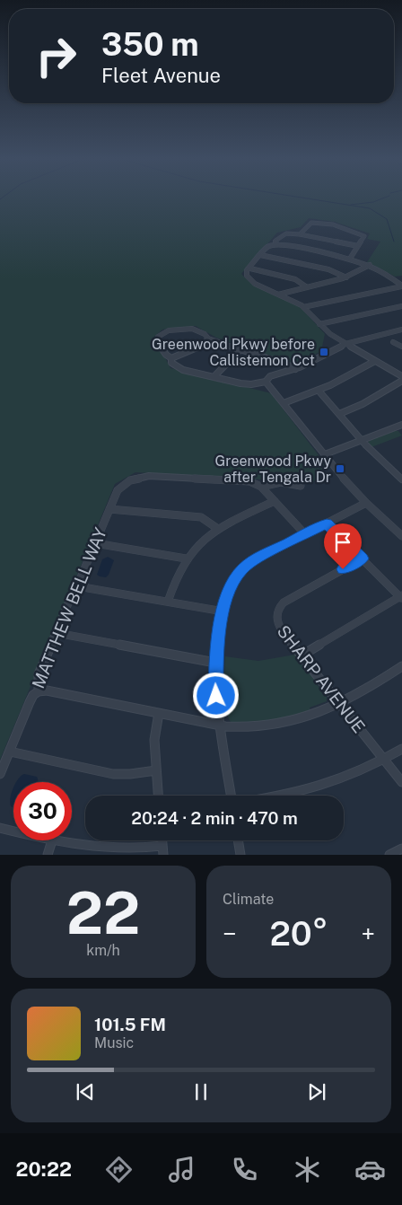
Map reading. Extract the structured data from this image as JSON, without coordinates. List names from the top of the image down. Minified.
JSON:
{"streets":{"street":["MATTHEW BELL WAY","SHARP AVENUE"]},"places":{"transit":["Greenwood Pkwy before Callistemon Cct","Greenwood Pkwy after Tengala Dr"]},"page":{"turn":["350 m","Fleet Avenue"],"limit":"30","trip":"20:24 · 2 min · 470 m","tile":[["22","km/h"],"Climate"],"heat":["−","20°","+"],"song":["101.5 FM","Music"],"tabs":"20:22"}}
